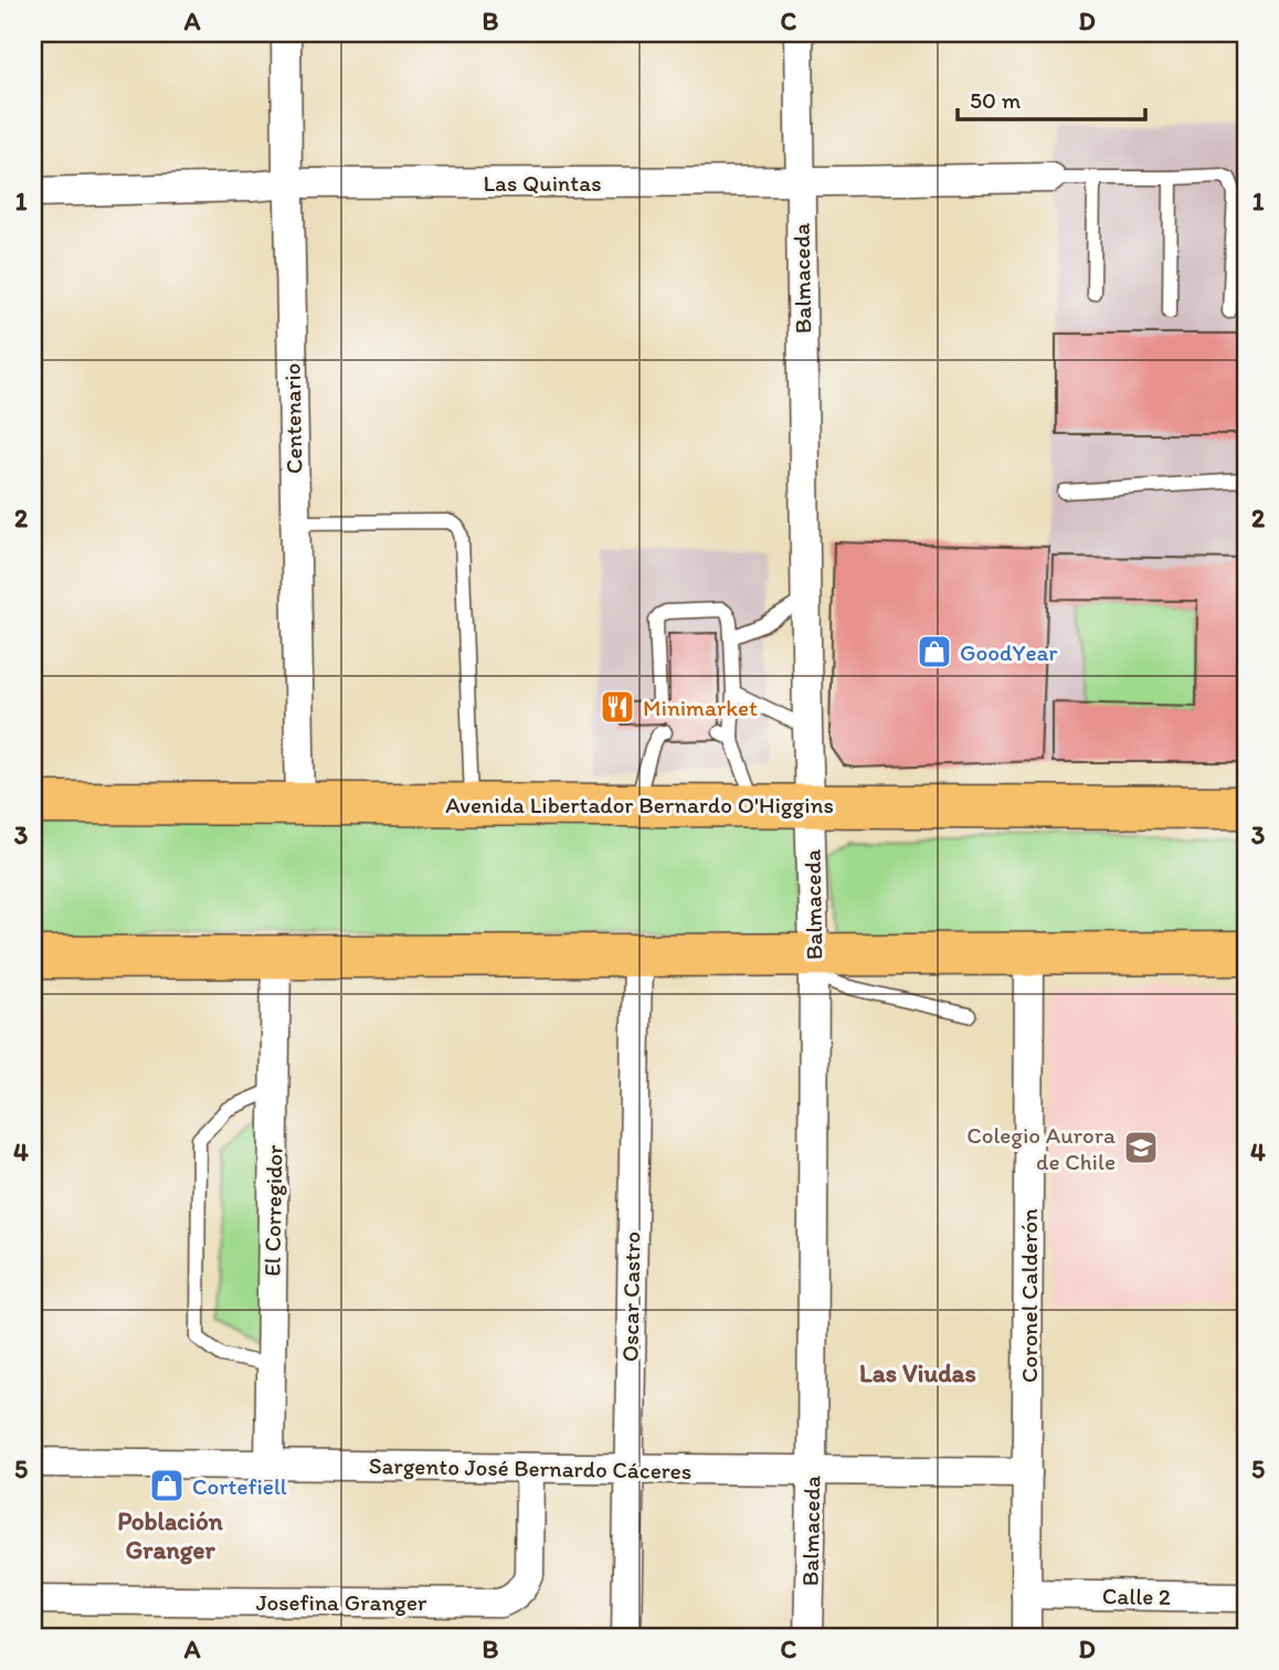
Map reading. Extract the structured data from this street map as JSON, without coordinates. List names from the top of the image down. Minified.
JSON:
{"streets":{"main road":["Avenida Libertador Bernardo O'Higgins"],"street":["Las Quintas","Balmaceda","Centenario","El Corregidor","Coronel Calderón","Oscar Castro","Sargento José Bernardo Cáceres","Calle 2","Josefina Granger"]},"crossings":[["Las Quintas","Balmaceda"],["Las Quintas","Centenario"],["Balmaceda","Avenida Libertador Bernardo O'Higgins"],["Balmaceda","Sargento José Bernardo Cáceres"],["Centenario","Avenida Libertador Bernardo O'Higgins"],["El Corregidor","Sargento José Bernardo Cáceres"],["Coronel Calderón","Sargento José Bernardo Cáceres"],["Coronel Calderón","Calle 2"],["Oscar Castro","Sargento José Bernardo Cáceres"],["Sargento José Bernardo Cáceres","Josefina Granger"]],"districts":["Las Viudas","Población Granger"],"places":{"shop":["GoodYear","Cortefiell"],"restaurant":["Minimarket"],"school or university":["Colegio Aurora de Chile"]},"scale_bar":"50 m","grid":{"columns":["A","B","C","D"],"rows":["1","2","3","4","5"]}}
